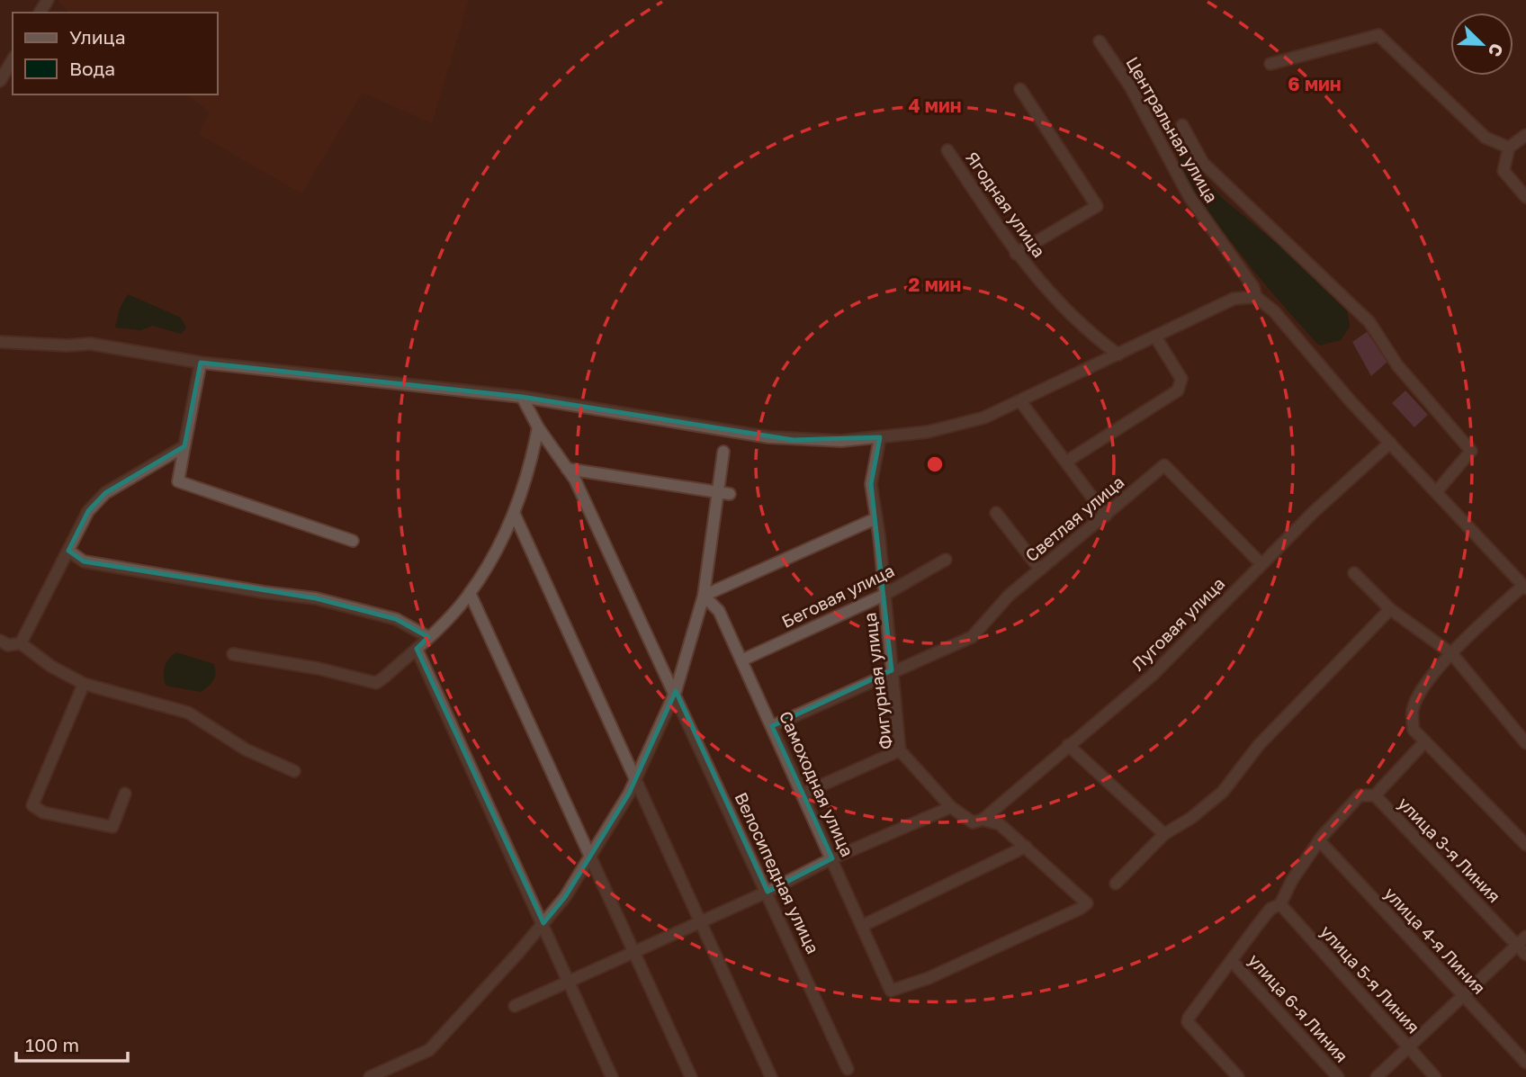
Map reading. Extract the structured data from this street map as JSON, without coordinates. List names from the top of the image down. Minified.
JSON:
{"streets":{"street":["Центральная улица","Ягодная улица","Светлая улица","Беговая улица","Луговая улица","Фигурная улица","Самоходная улица","улица 3-я Линия","Велосипедная улица","улица 4-я Линия","улица 5-я Линия","улица 6-я Линия"]},"crossings":[["Светлая улица","Луговая улица"],["Светлая улица","Фигурная улица"],["Светлая улица","Самоходная улица"],["Беговая улица","Фигурная улица"],["Беговая улица","Самоходная улица"],["Луговая улица","Фигурная улица"],["Фигурная улица","Самоходная улица"]],"legend":["Улица","Вода"],"scale_bar":"100 m","north":"bottom right","rings":["6 мин","4 мин","2 мин"]}
